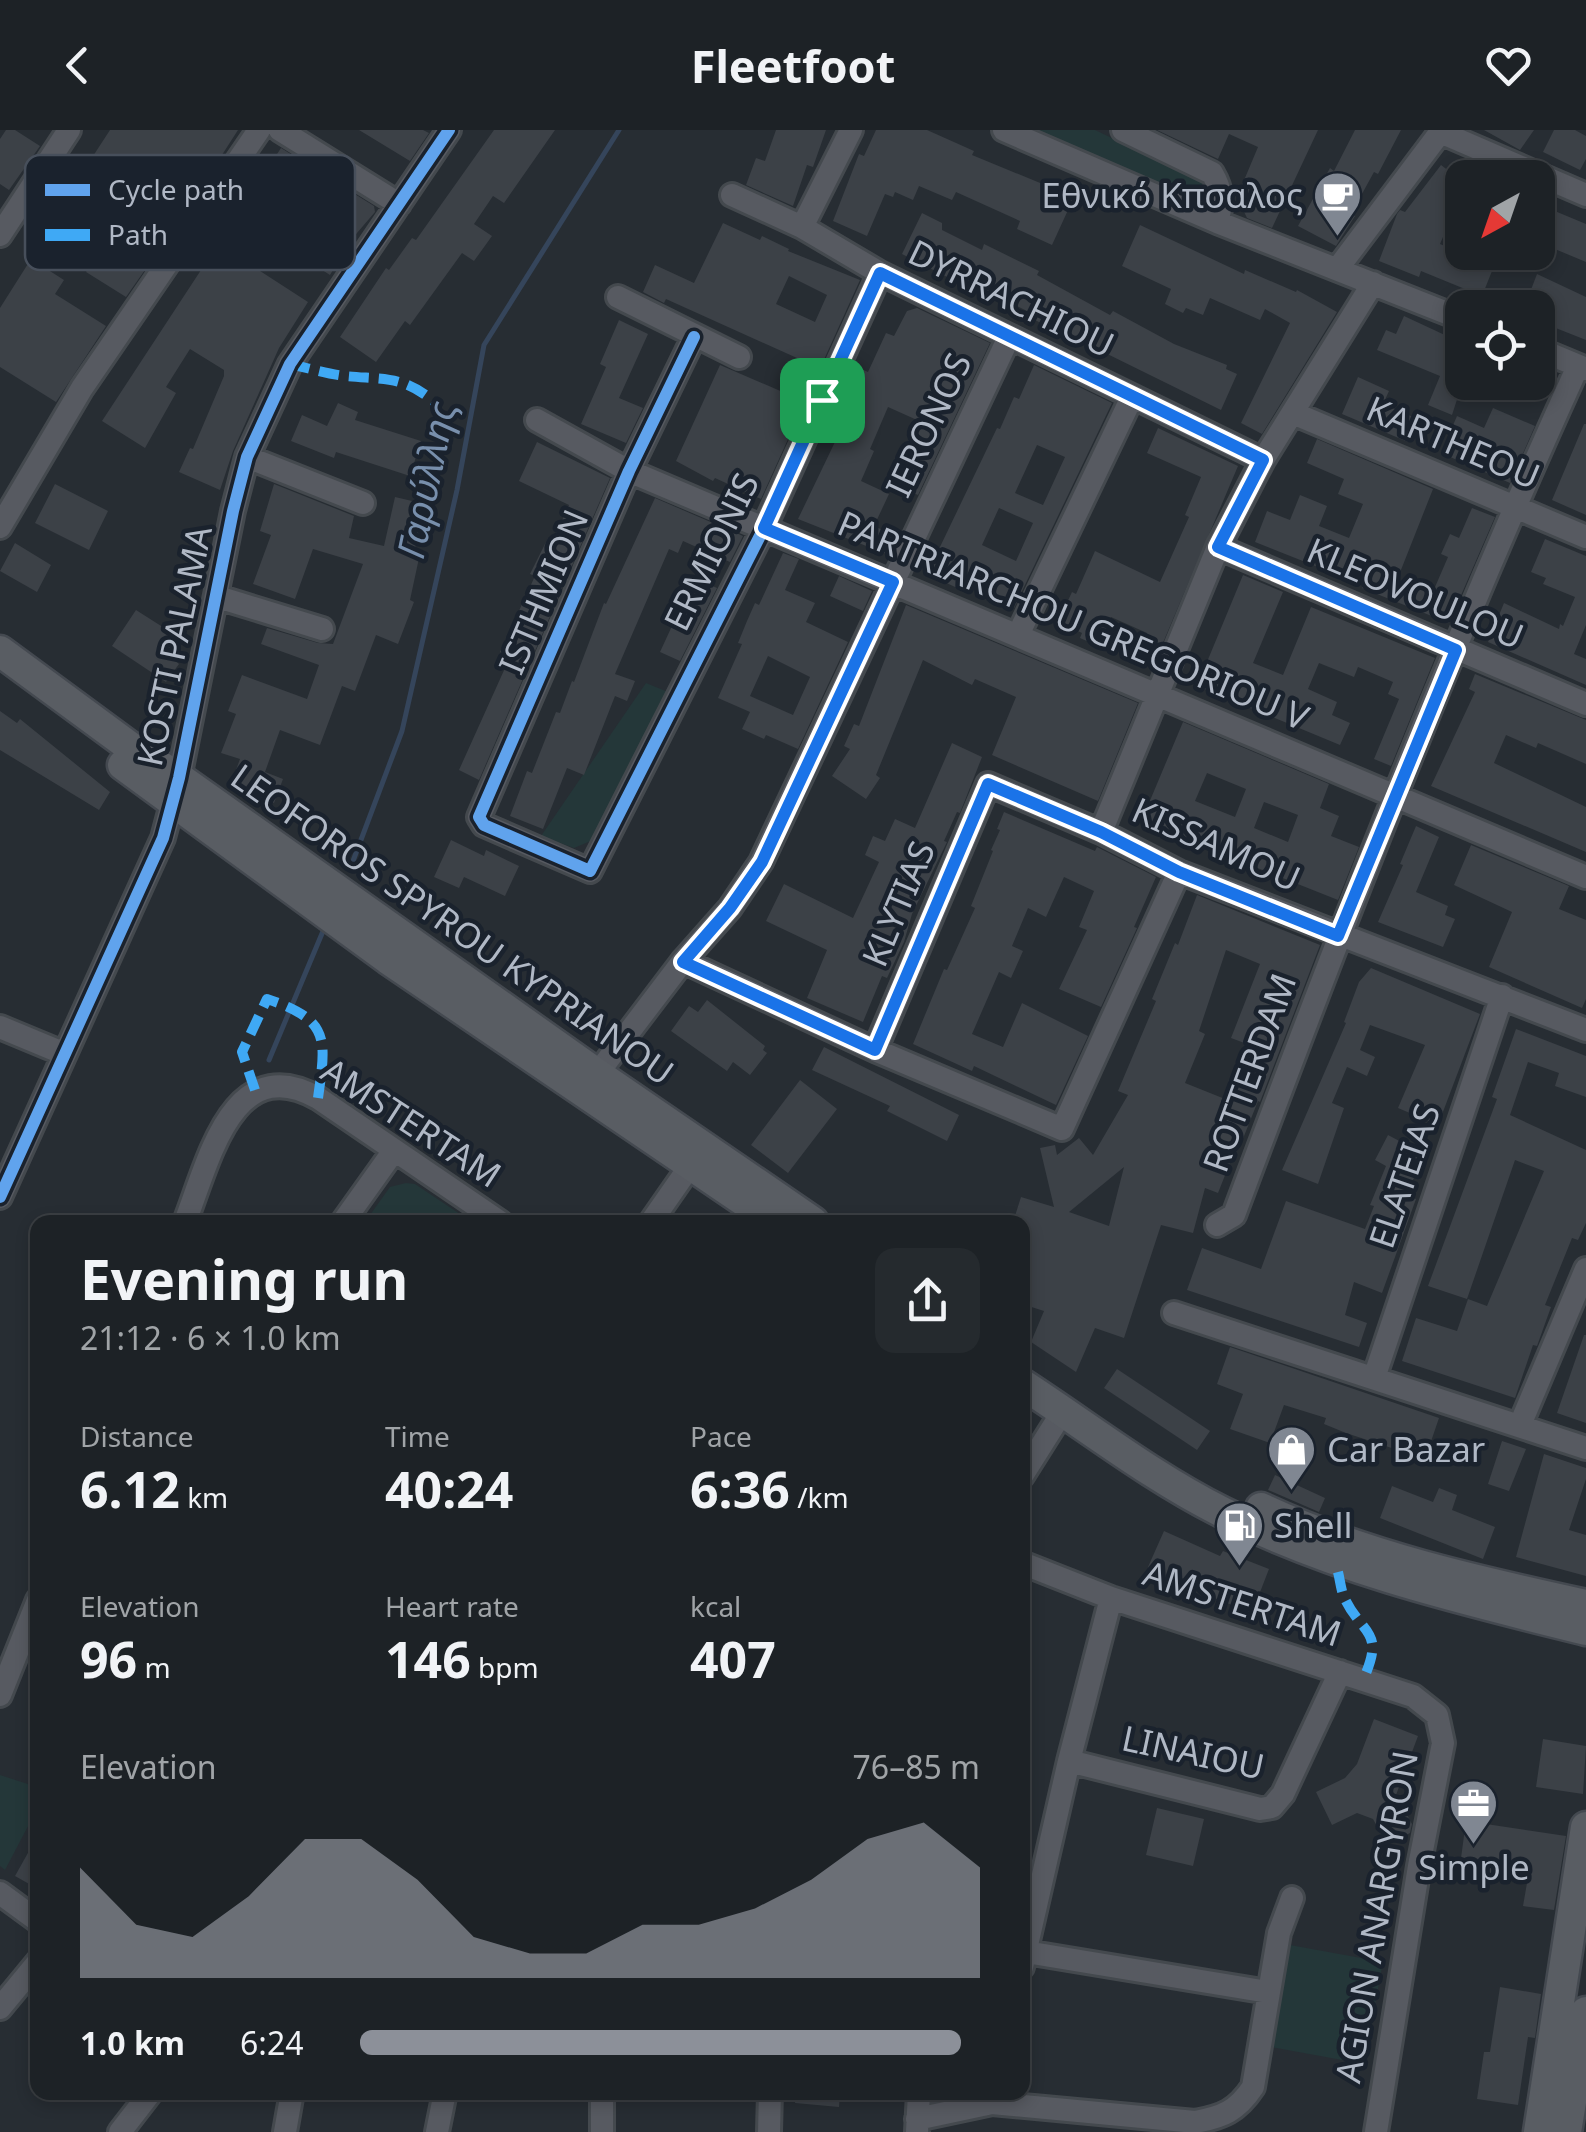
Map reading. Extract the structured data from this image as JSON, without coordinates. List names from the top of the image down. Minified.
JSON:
{"streets":{"main road":["LEOFOROS SPYROU KYPRIANOU"],"street":["DYRRACHIOU","IERONOS","KARTHEOU","ERMIONIS","ISTHMION","KLEOVOULOU","PARTRIARCHOU GREGORIOU V","KOSTI PALAMA","KISSAMOU","KLYTIAS","ROTTERDAM","AMSTERTAM","ELATEIAS","LINAIOU","AGION ANARGYRON"]},"crossings":[["DYRRACHIOU","IERONOS"],["DYRRACHIOU","ERMIONIS"],["IERONOS","PARTRIARCHOU GREGORIOU V"],["IERONOS","LEOFOROS SPYROU KYPRIANOU"],["KARTHEOU","ROTTERDAM"],["ERMIONIS","ISTHMION"],["ERMIONIS","PARTRIARCHOU GREGORIOU V"],["ISTHMION","PARTRIARCHOU GREGORIOU V"],["KLEOVOULOU","ROTTERDAM"],["PARTRIARCHOU GREGORIOU V","ROTTERDAM"],["KOSTI PALAMA","LEOFOROS SPYROU KYPRIANOU"],["KISSAMOU","KLYTIAS"],["KISSAMOU","ROTTERDAM"],["KISSAMOU","ELATEIAS"],["AMSTERTAM","LINAIOU"],["AMSTERTAM","AGION ANARGYRON"]],"water":["Γαρύλλης"],"places":{"cafe":["Εθνικό Κπσαλος"],"shop":["Car Bazar"],"fuel station":["Shell"],"office":["Simple"]},"legend":["Cycle path","Path"],"north":"bottom left","page":{"header":"Fleetfoot","heading":["Evening run","21:12 · 6 × 1.0 km"],"stats":[["Distance","6.12 km"],["Time","40:24"],["Pace","6:36 /km"],["Elevation","96 m"],["Heart rate","146 bpm"],["kcal","407"]],"chart":["Elevation","76–85 m"],"list":[{"name":"1.0 km","note":"6:24"}]}}
